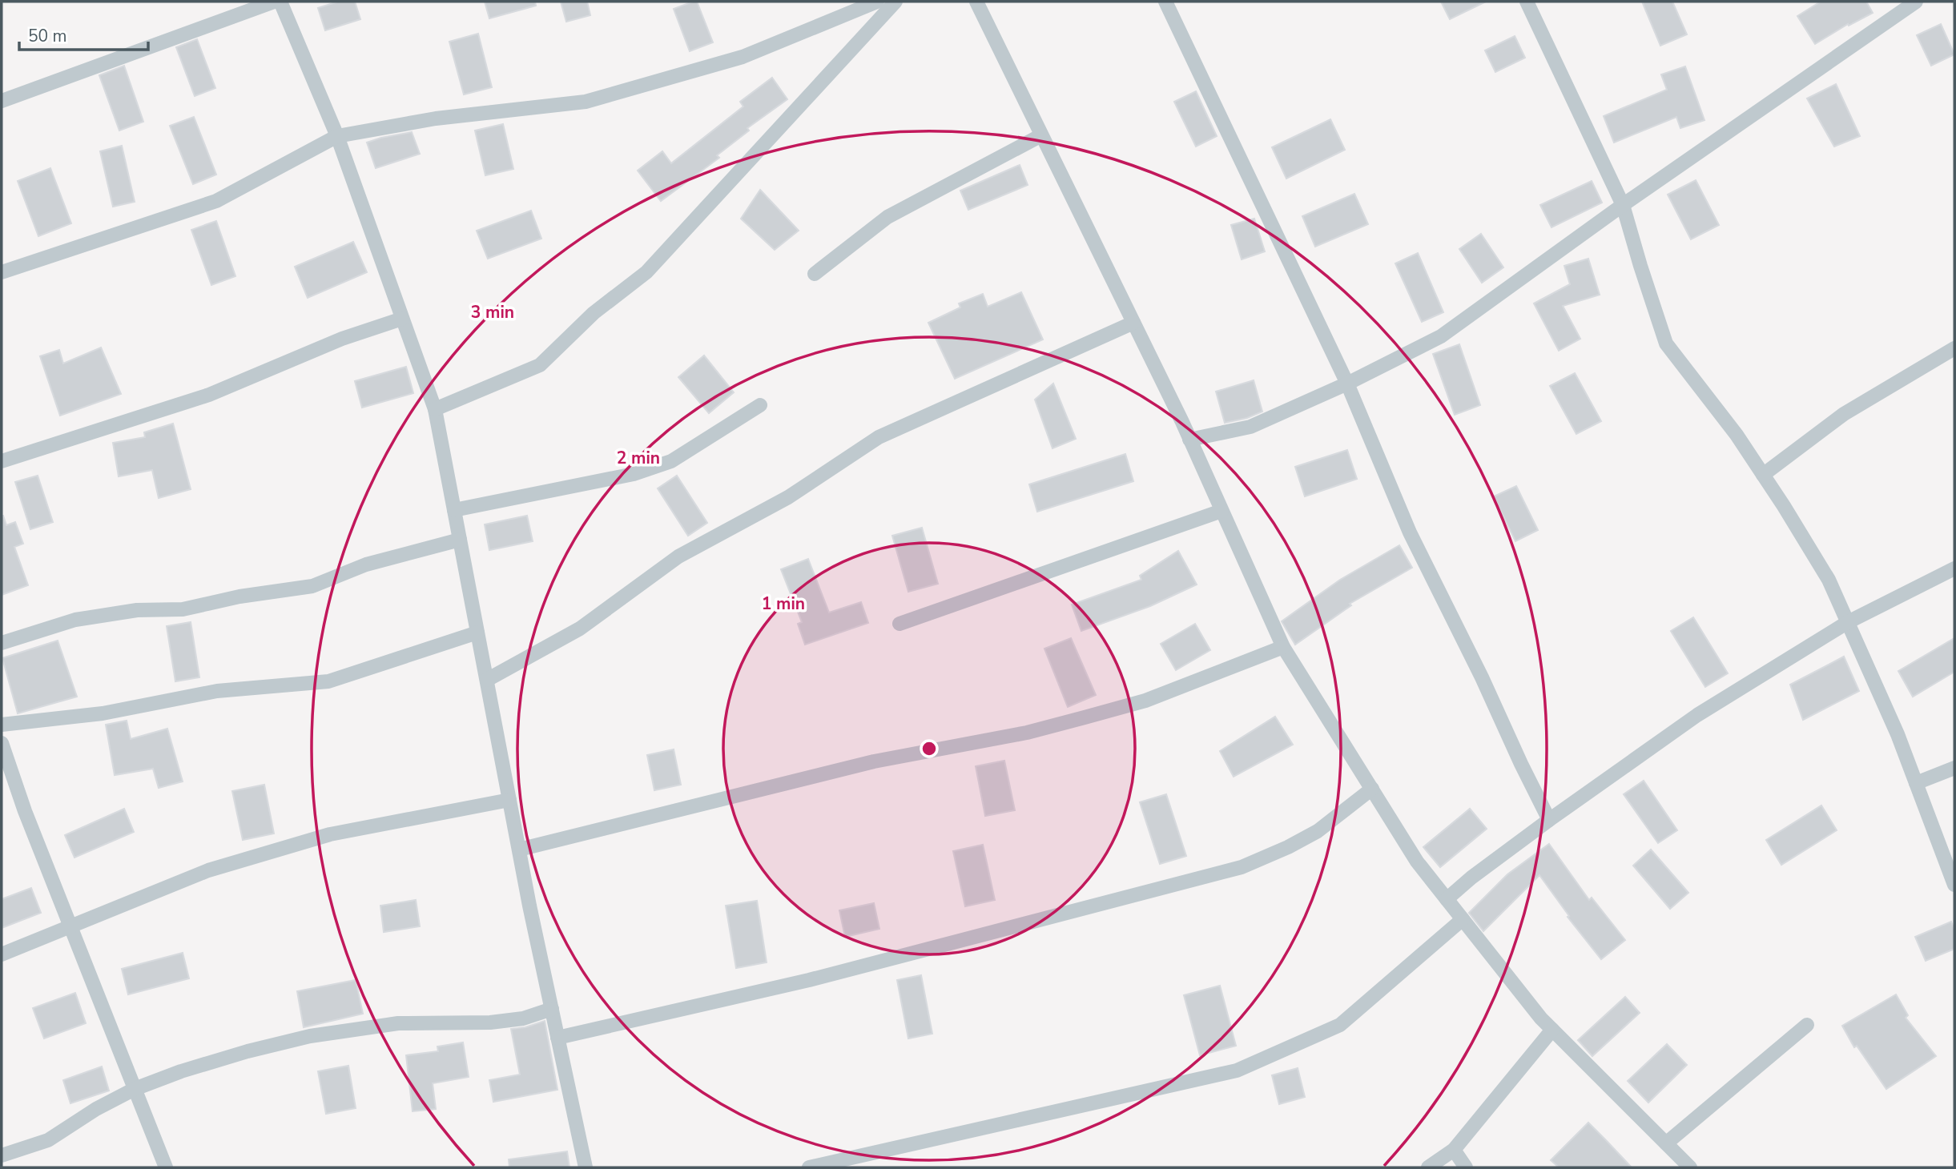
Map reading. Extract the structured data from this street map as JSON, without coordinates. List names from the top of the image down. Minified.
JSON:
{"scale_bar":"50 m","rings":["3 min","2 min","1 min"]}
